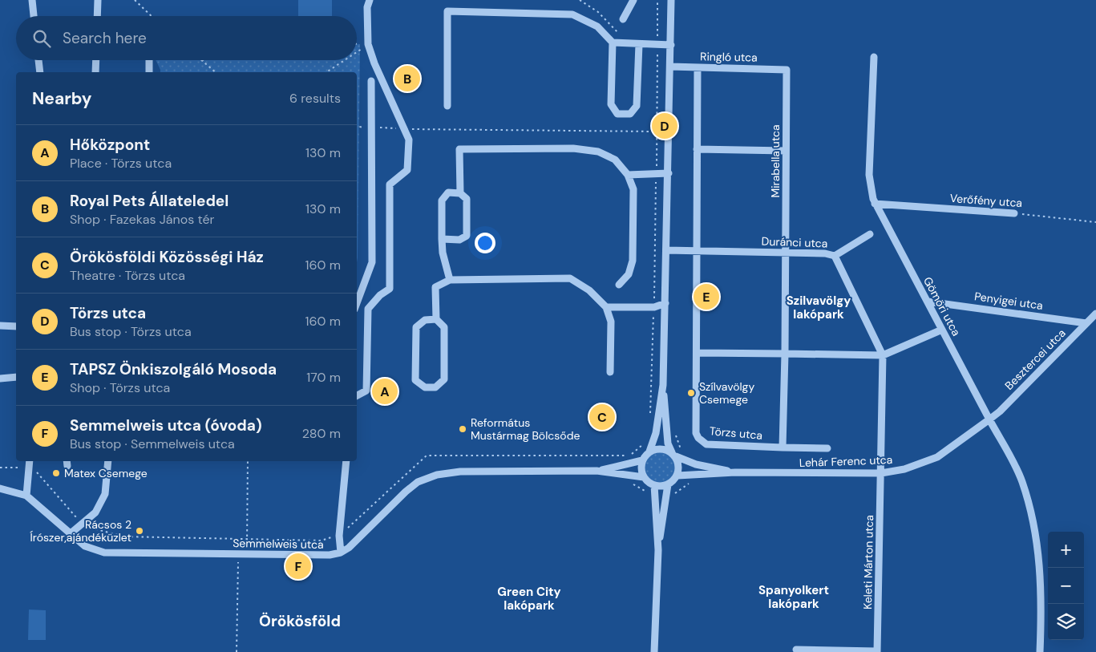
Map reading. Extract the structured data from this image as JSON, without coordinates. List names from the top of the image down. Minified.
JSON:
{"streets":{"street":["Ringló utca","Mirabella utca","Verőfény utca","Duránci utca","Penyigei utca","Gömöri utca","Besztercei utca","Törzs utca","Lehár Ferenc utca","Semmelweis utca","Keleti Márton utca"]},"crossings":[["Ringló utca","Mirabella utca"],["Ringló utca","Törzs utca"],["Mirabella utca","Duránci utca"],["Mirabella utca","Törzs utca"],["Verőfény utca","Gömöri utca"],["Duránci utca","Törzs utca"],["Duránci utca","Keleti Márton utca"],["Penyigei utca","Gömöri utca"],["Penyigei utca","Besztercei utca"],["Gömöri utca","Besztercei utca"],["Gömöri utca","Lehár Ferenc utca"],["Besztercei utca","Lehár Ferenc utca"],["Lehár Ferenc utca","Semmelweis utca"],["Lehár Ferenc utca","Keleti Márton utca"]],"districts":["Szilvavölgy lakópark","Spanyolkert lakópark","Green City lakópark","Örökösföld"],"places":["Szílvavölgy Csemege","Református Mustármag Bölcsőde","Matex Csemege","Rácsos 2 Írószer,ajándéküzlet"],"page":{"search":"Search here","pins":["B","D","E","A","C","F"],"heading":["Nearby","6 results"],"list":[{"mark":"A","name":"Hőközpont","note":"Place · Törzs utca","value":"130 m"},{"mark":"B","name":"Royal Pets Állateledel","note":"Shop · Fazekas János tér","value":"130 m"},{"mark":"C","name":"Örökösföldi Közösségi Ház","note":"Theatre · Törzs utca","value":"160 m"},{"mark":"D","name":"Törzs utca","note":"Bus stop · Törzs utca","value":"160 m"},{"mark":"E","name":"TAPSZ Önkiszolgáló Mosoda","note":"Shop · Törzs utca","value":"170 m"},{"mark":"F","name":"Semmelweis utca (óvoda)","note":"Bus stop · Semmelweis utca","value":"280 m"}],"map_buttons":["+","−"]}}
